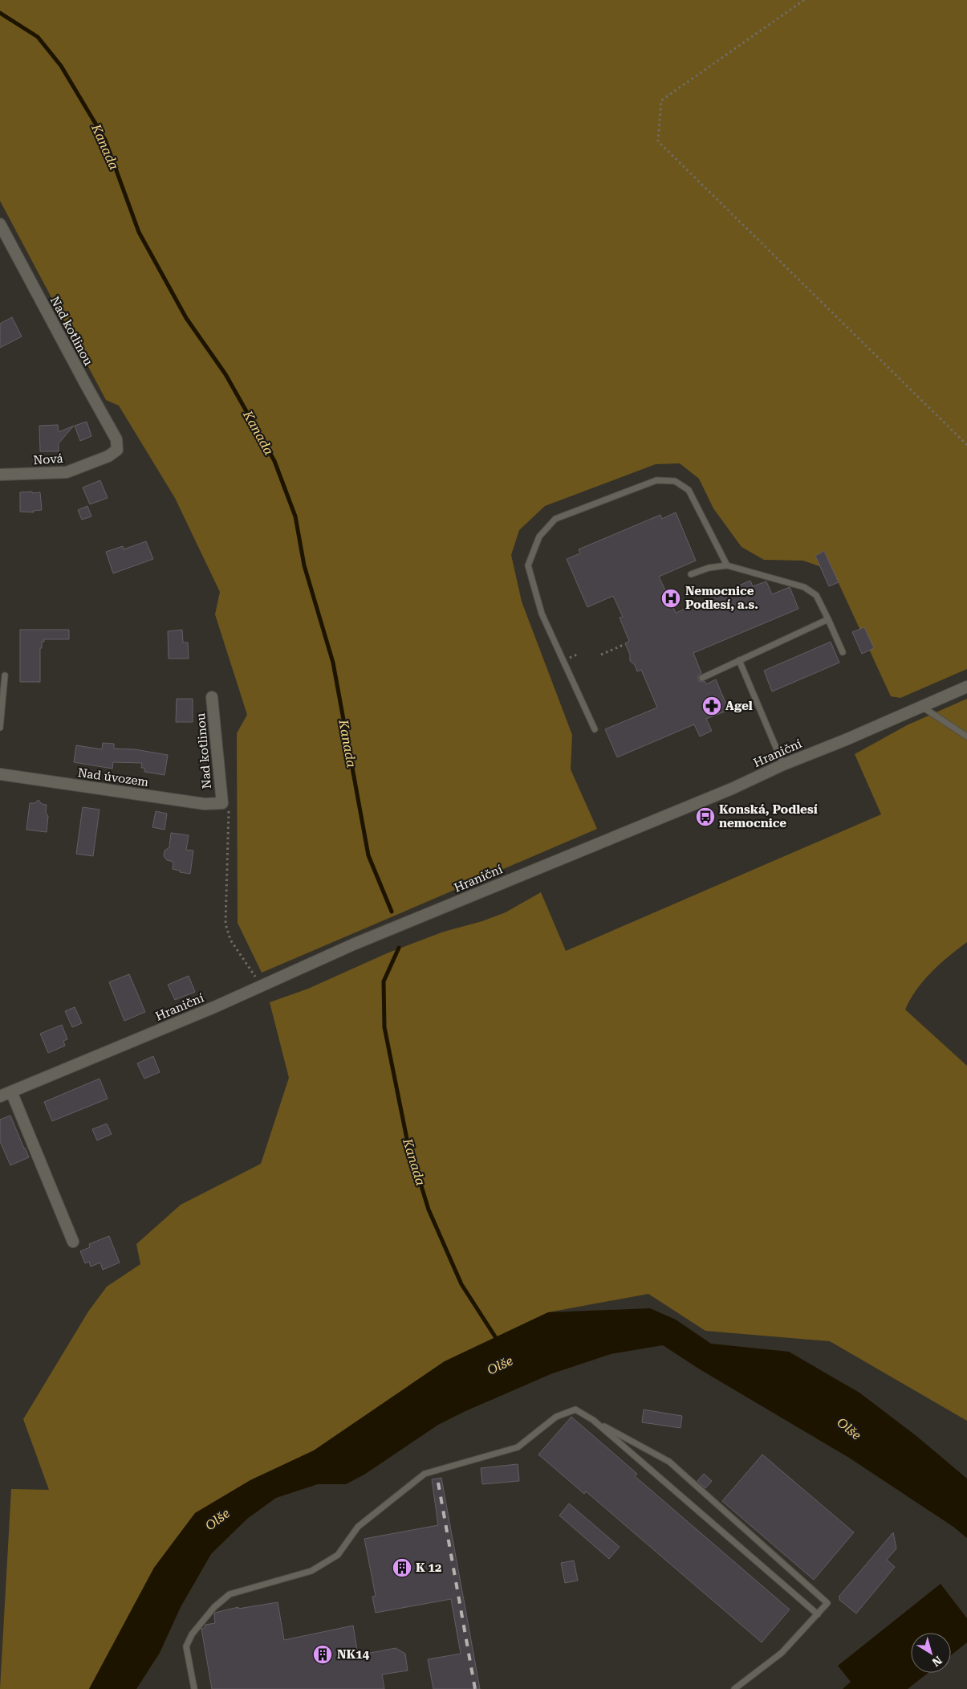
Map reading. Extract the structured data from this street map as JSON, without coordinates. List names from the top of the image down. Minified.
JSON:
{"streets":{"street":["Nad kotlinou","Nová","Hraniční","Nad úvozem"]},"crossings":[["Nad kotlinou","Nová"],["Nad kotlinou","Nad úvozem"]],"water":["Kanada","Olše"],"places":{"hospital":["Nemocnice Podlesí, a.s."],"pharmacy":["Agel"],"bus stop":["Konská, Podlesí nemocnice"],"building":["K 12","NK14"]},"north":"bottom right"}
